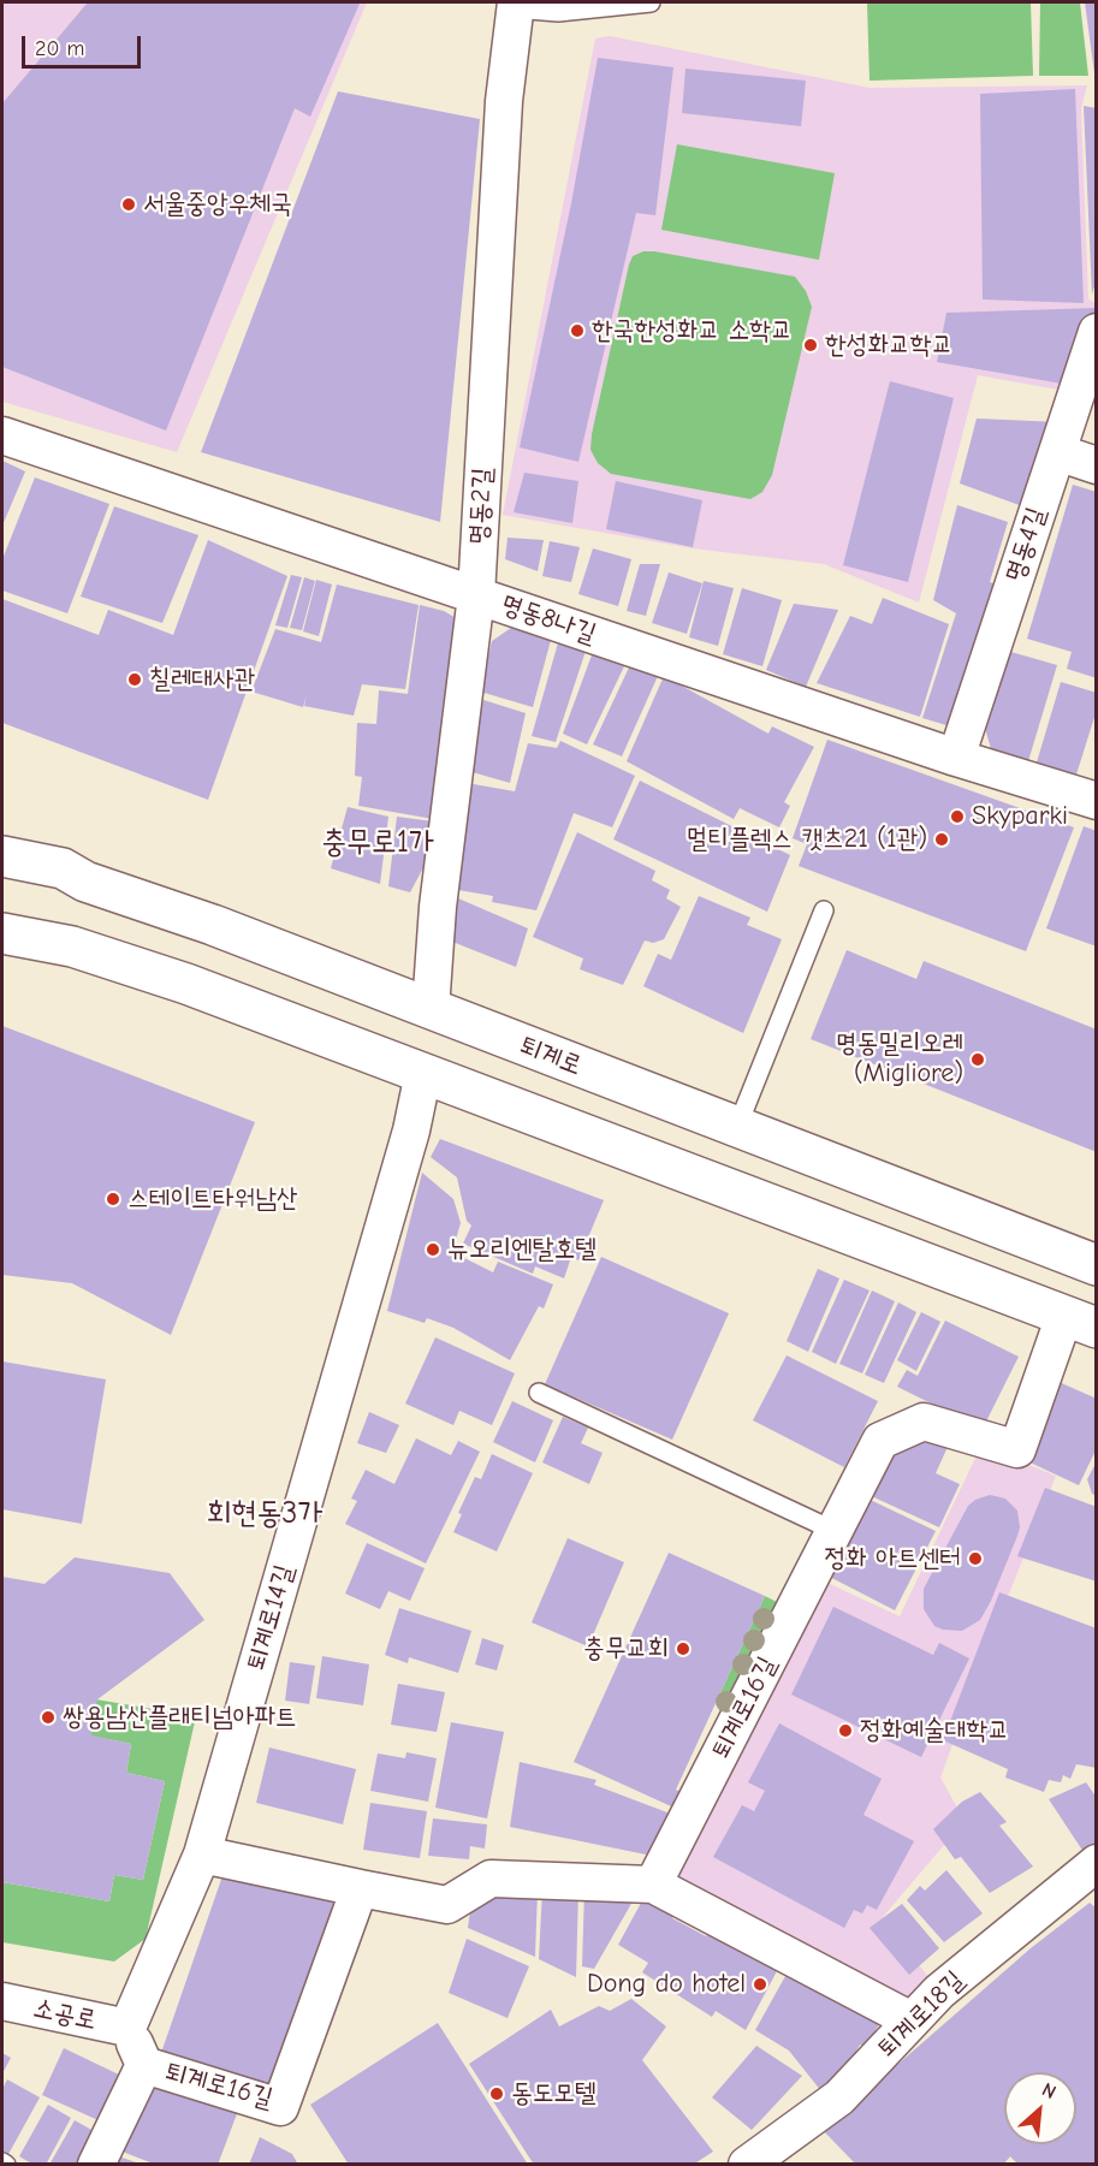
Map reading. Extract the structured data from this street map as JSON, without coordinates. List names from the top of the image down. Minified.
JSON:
{"streets":{"main road":["퇴계로"],"street":["명동2길","명동4길","명동8나길","퇴계로14길","퇴계로16길","소공로","퇴계로18길"]},"crossings":[["명동2길","명동8나길"],["명동2길","퇴계로"],["명동4길","명동8나길"],["퇴계로14길","소공로"]],"districts":["충무로1가","회현동3가"],"places":["서울중앙우체국","한국한성화교 소학교","한성화교학교","칠레대사관","Skyparki","멀티플렉스 캣츠21 (1관)","명동밀리오레 (Migliore)","스테이트타워남산","뉴오리엔탈호텔","정화 아트센터","충무교회","쌍용남산플래티넘아파트","정화예술대학교","Dong do hotel","동도모텔"],"scale_bar":"20 m","north":"top right"}
